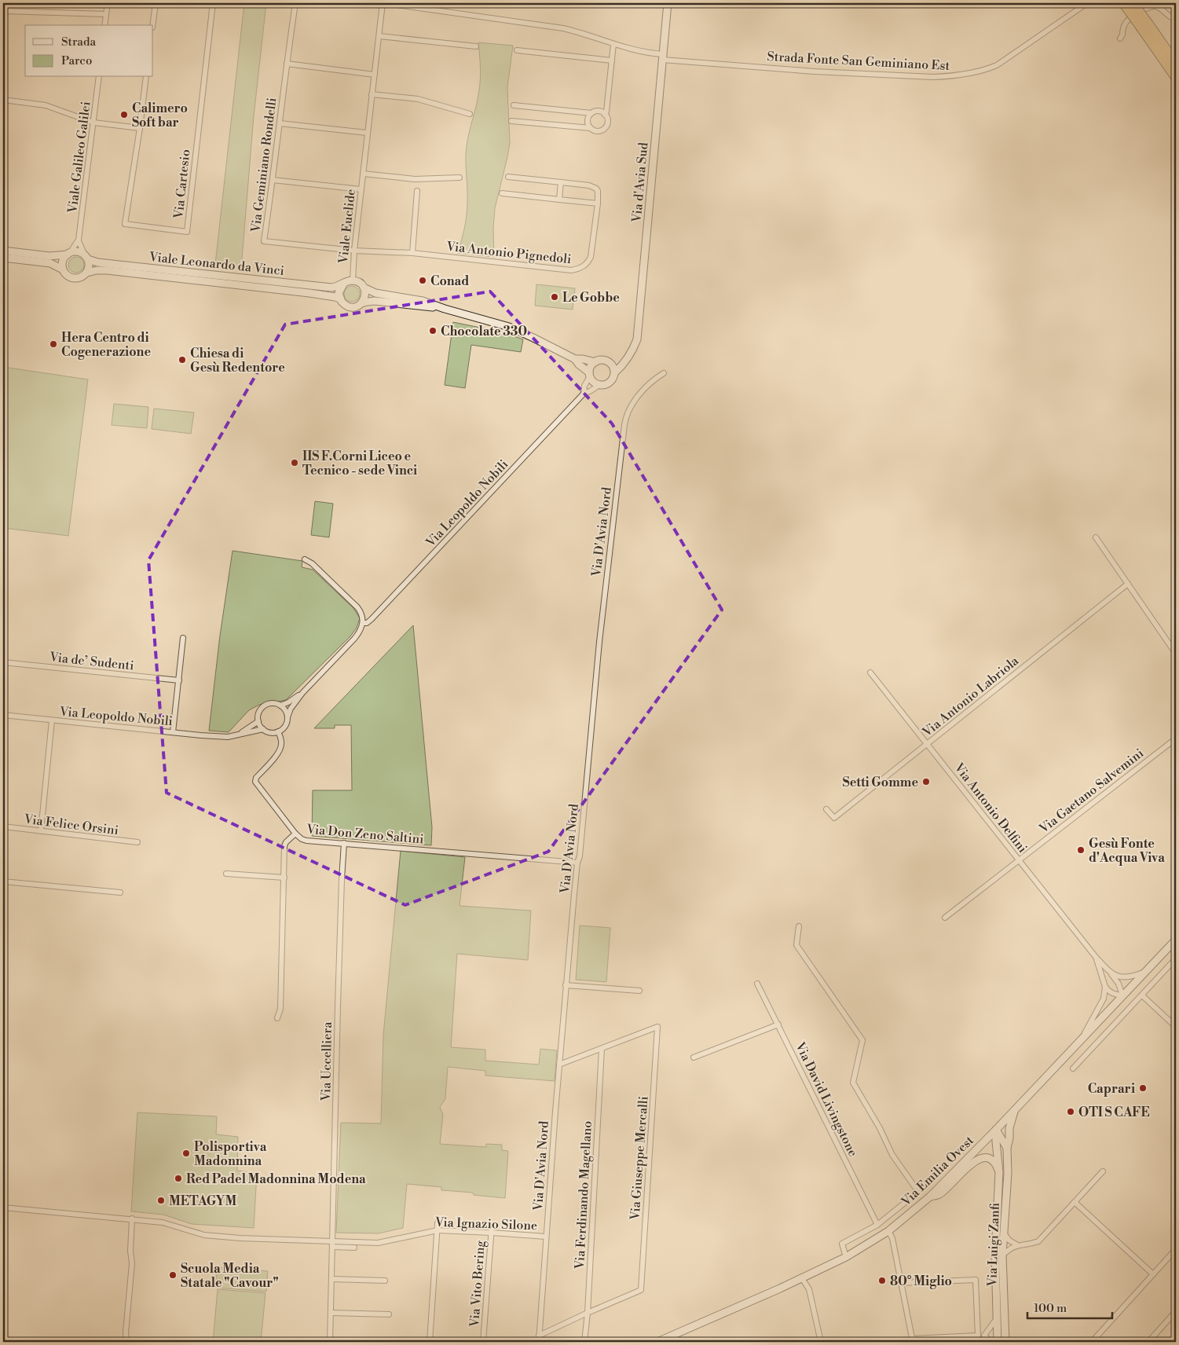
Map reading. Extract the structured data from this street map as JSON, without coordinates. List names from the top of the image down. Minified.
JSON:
{"streets":{"street":["Strada Fonte San Geminiano Est","Viale Galileo Galilei","Via Geminiano Rondelli","Via d'Avia Sud","Via Cartesio","Viale Euclide","Via Antonio Pignedoli","Viale Leonardo da Vinci","Via Leopoldo Nobili","Via D'Avia Nord","Via de’ Sudenti","Via Antonio Labriola","Via Gaetano Salvemini","Via Antonio Delfini","Via Felice Orsini","Via Don Zeno Saltini","Via Uccelliera","Via David Livingstone","Via Giuseppe Mercalli","Via Emilia Ovest","Via Ferdinando Magellano","Via Ignazio Silone","Via Luigi Zanfi","Via Vito Bering"]},"crossings":[["Strada Fonte San Geminiano Est","Via d'Avia Sud"],["Strada Fonte San Geminiano Est","Viale Euclide"],["Via Geminiano Rondelli","Viale Euclide"],["Via Geminiano Rondelli","Via Antonio Pignedoli"],["Via d'Avia Sud","Via Leopoldo Nobili"],["Viale Euclide","Via Antonio Pignedoli"],["Viale Euclide","Viale Leonardo da Vinci"],["Via D'Avia Nord","Via Don Zeno Saltini"],["Via D'Avia Nord","Via Ignazio Silone"],["Via Antonio Labriola","Via Antonio Delfini"],["Via Gaetano Salvemini","Via Antonio Delfini"],["Via Antonio Delfini","Via Emilia Ovest"],["Via Don Zeno Saltini","Via Uccelliera"],["Via Uccelliera","Via Ignazio Silone"],["Via Giuseppe Mercalli","Via Ferdinando Magellano"],["Via Emilia Ovest","Via Luigi Zanfi"],["Via Ignazio Silone","Via Vito Bering"]],"places":["Calimero Soft bar","Conad","Le Gobbe","Chocolate 330","Hera Centro di Cogenerazione","Chiesa di Gesù Redentore","IIS F.Corni Liceo e Tecnico - sede Vinci","Setti Gomme","Gesù Fonte d'Acqua Viva","Caprari","OTI S CAFE","Polisportiva Madonnina","Red Padel Madonnina Modena","METAGYM","Scuola Media Statale \"Cavour\"","80° Miglio"],"legend":["Strada","Parco"],"scale_bar":"100 m"}
